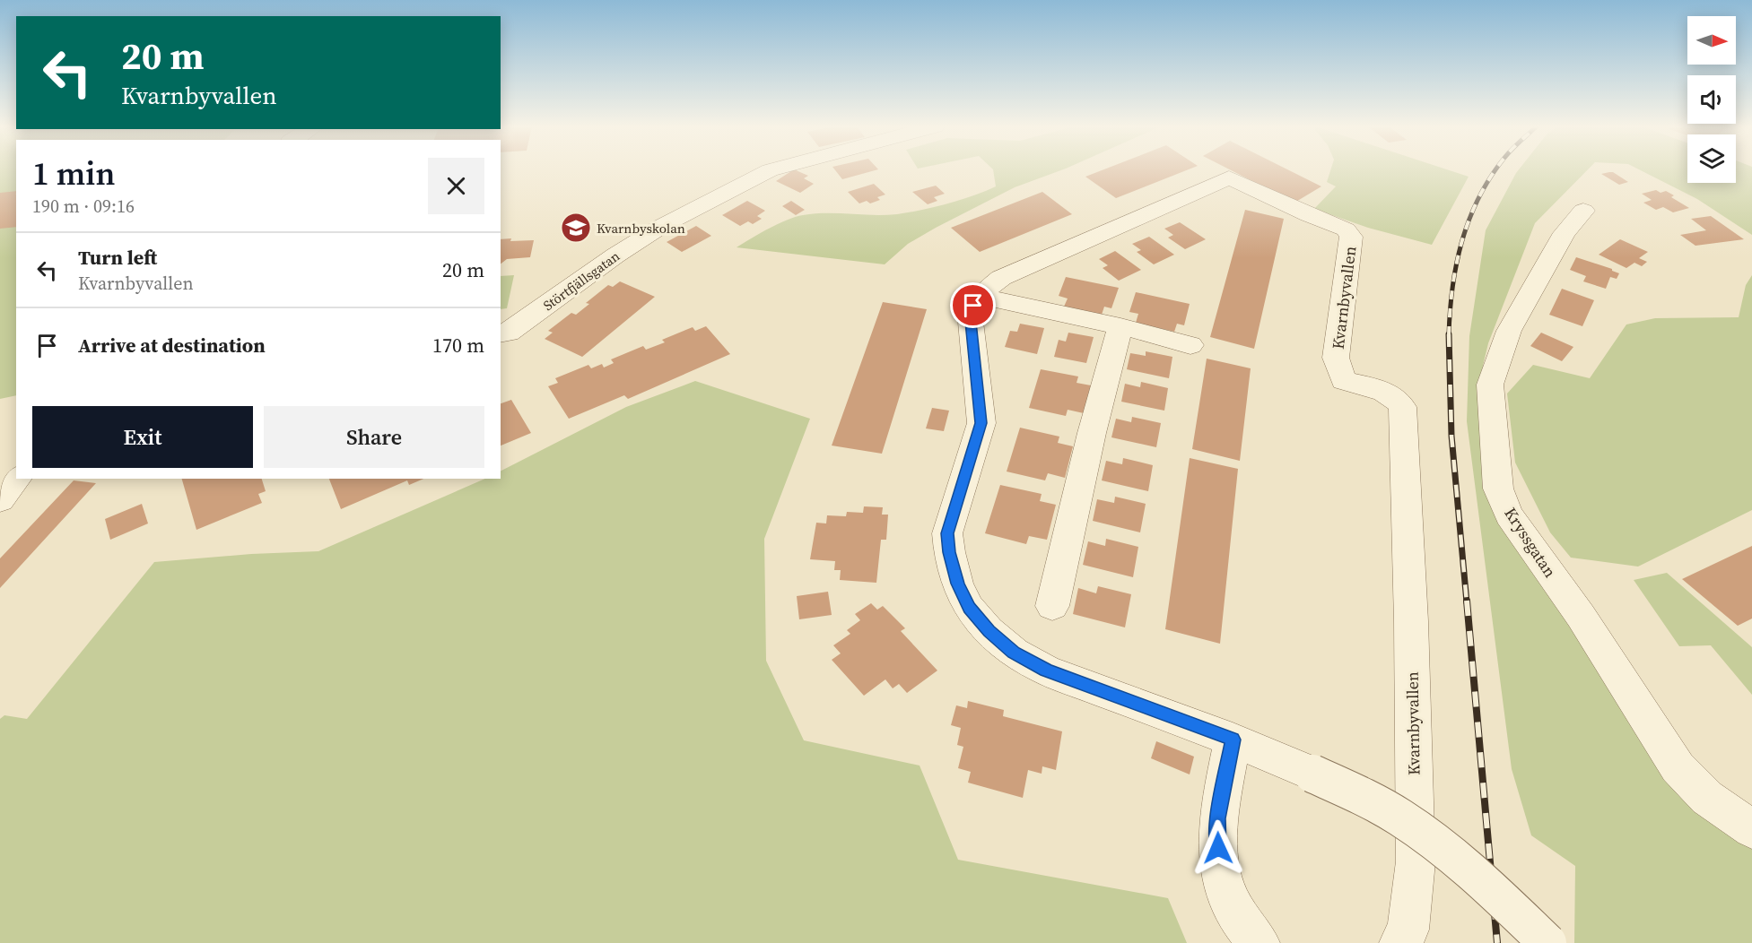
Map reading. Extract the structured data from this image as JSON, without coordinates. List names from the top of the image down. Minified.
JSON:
{"streets":{"street":["Störtfjällsgatan","Kvarnbyvallen","Kryssgatan"]},"places":{"school or university":["Kvarnbyskolan"]},"north":"right","page":{"turn":["20 m","Kvarnbyvallen"],"heading":["1 min","190 m · 09:16"],"list":[{"name":"Turn left","note":"Kvarnbyvallen","value":"20 m"},{"name":"Arrive at destination","value":"170 m"}],"buttons":["Exit","Share"]}}
